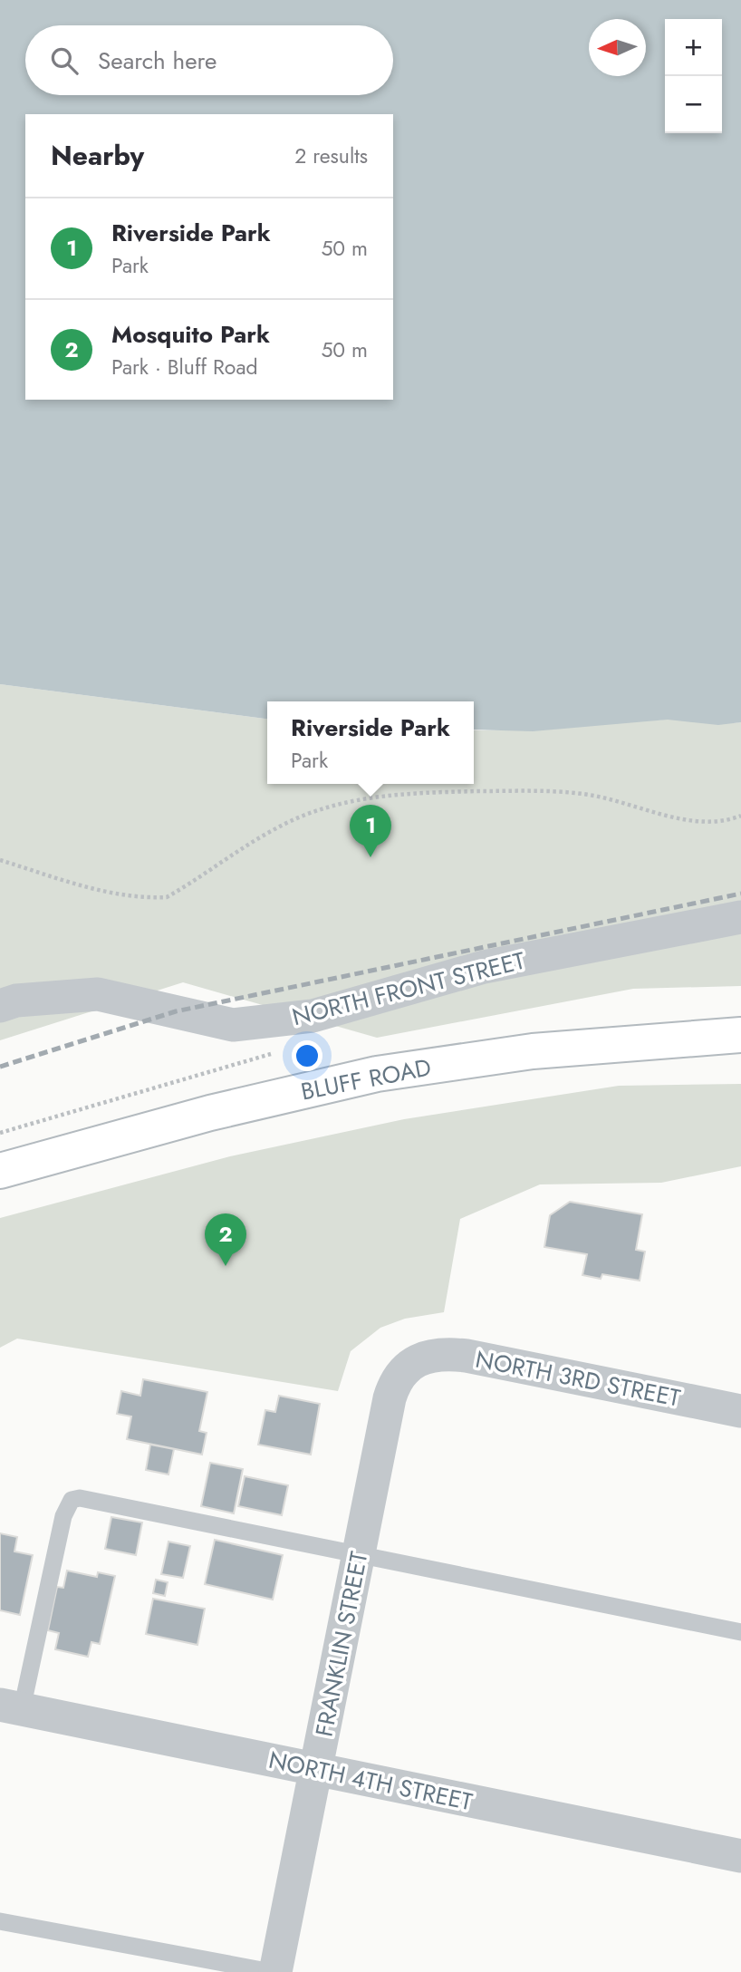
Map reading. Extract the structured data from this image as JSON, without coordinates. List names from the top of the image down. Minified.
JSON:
{"streets":{"main road":["BLUFF ROAD"],"street":["NORTH FRONT STREET","NORTH 3RD STREET","FRANKLIN STREET","NORTH 4TH STREET"]},"crossings":[["NORTH 3RD STREET","FRANKLIN STREET"],["FRANKLIN STREET","NORTH 4TH STREET"]],"north":"left","page":{"map_buttons":["+","−"],"search":"Search here","heading":["Nearby","2 results"],"list":[{"mark":"1","name":"Riverside Park","note":"Park","value":"50 m"},{"mark":"2","name":"Mosquito Park","note":"Park · Bluff Road","value":"50 m"}],"popup":["Riverside Park","Park"],"pins":["1","2"]}}
